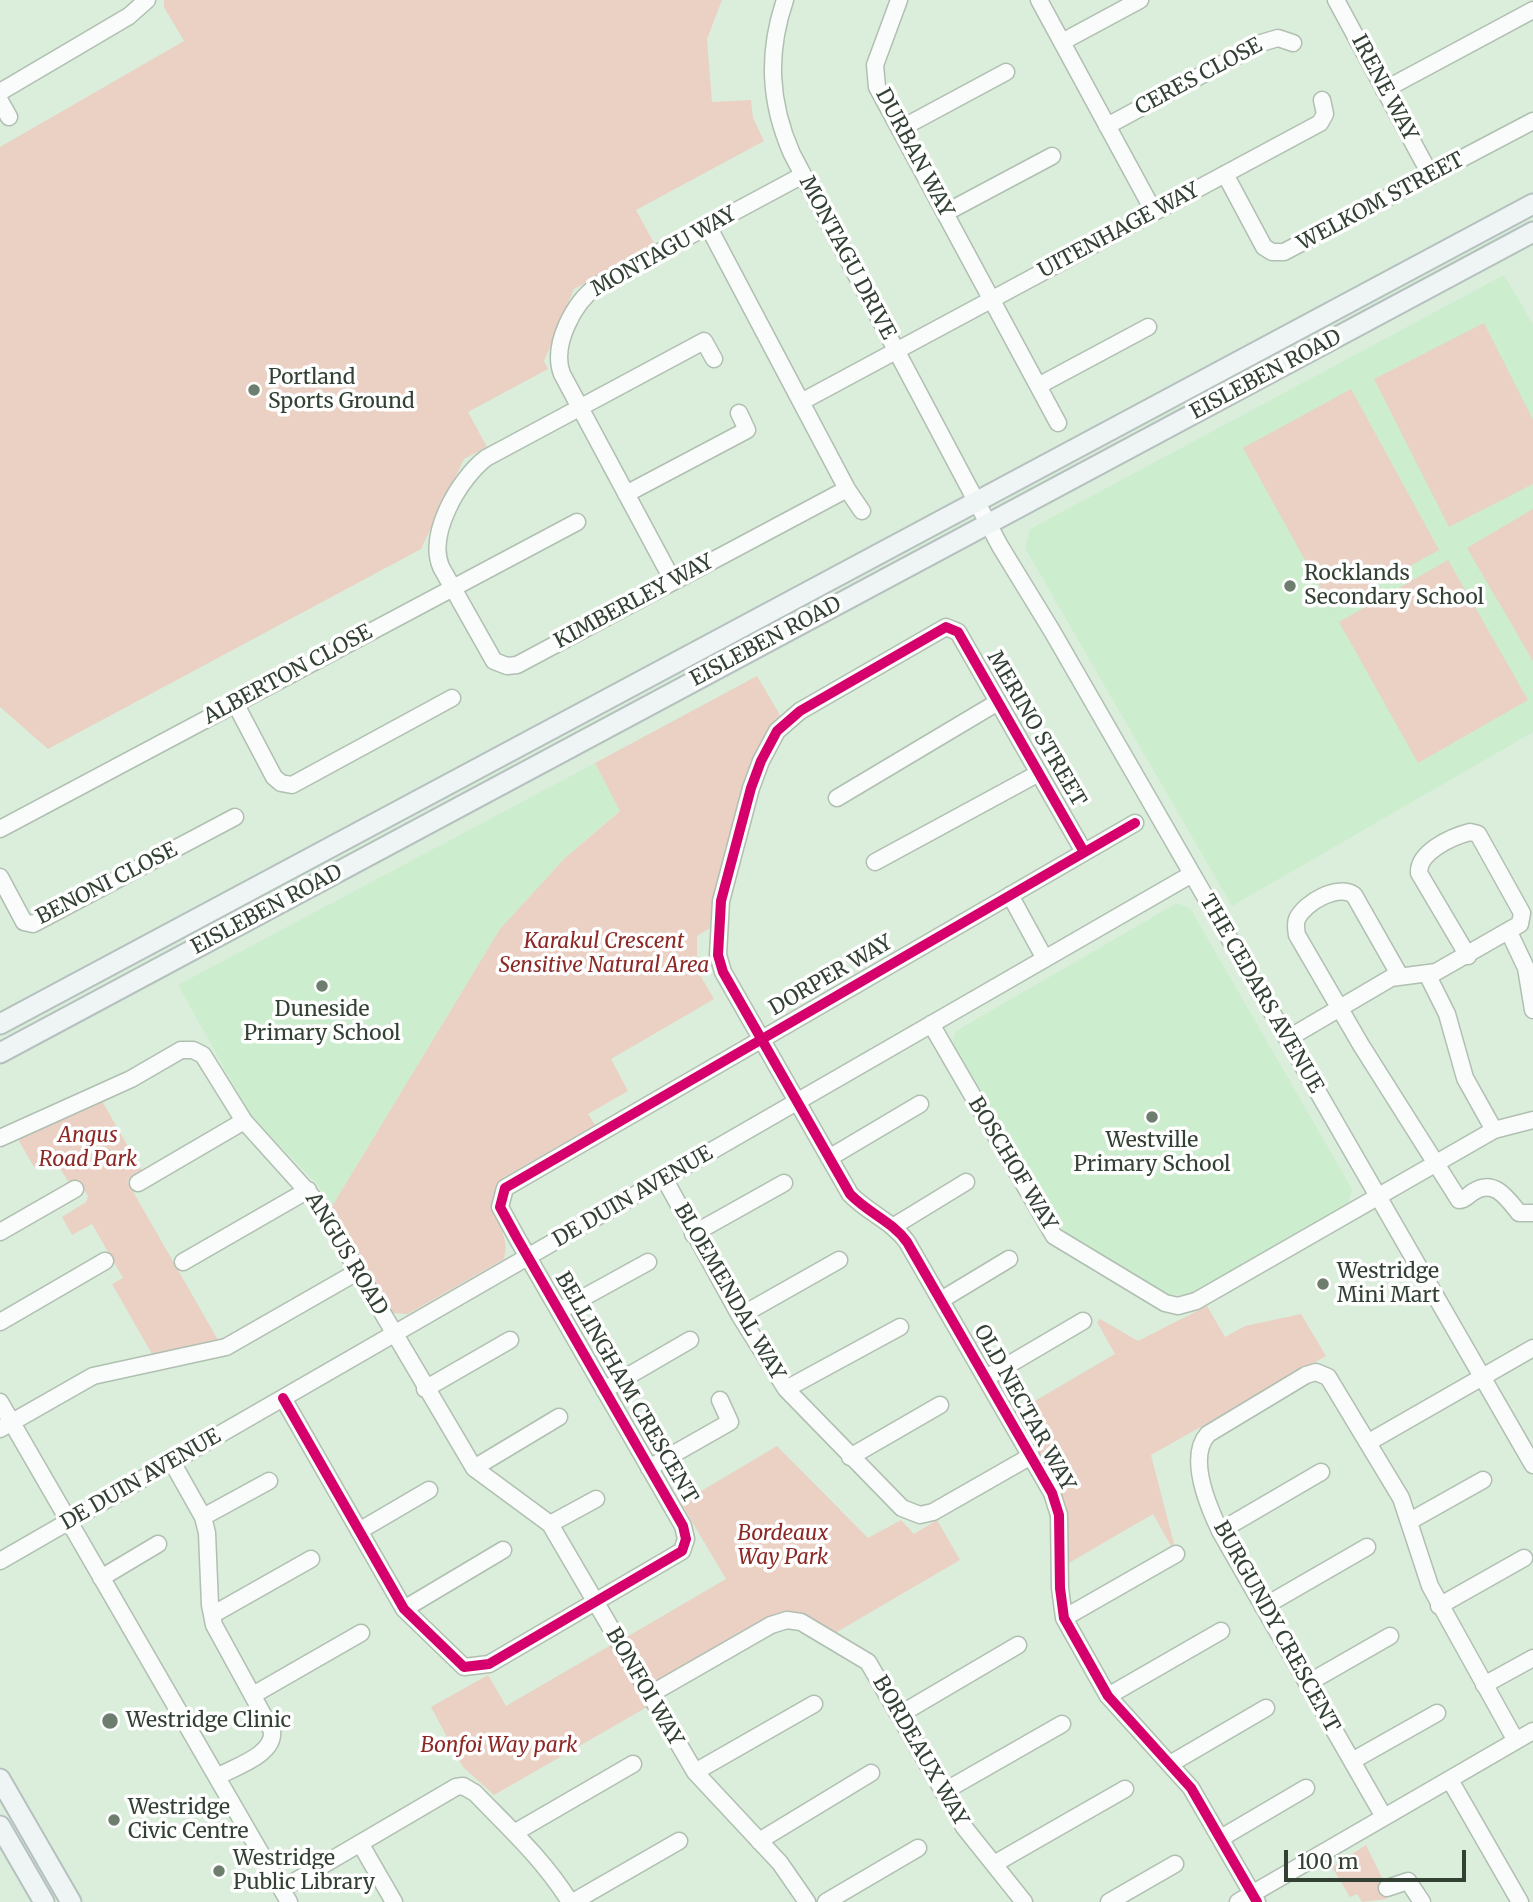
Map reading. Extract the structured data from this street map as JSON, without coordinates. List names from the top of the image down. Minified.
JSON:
{"streets":{"main road":["EISLEBEN ROAD"],"street":["CERES CLOSE","IRENE WAY","DURBAN WAY","WELKOM STREET","UITENHAGE WAY","MONTAGU WAY","MONTAGU DRIVE","KIMBERLEY WAY","ALBERTON CLOSE","MERINO STREET","BENONI CLOSE","DORPER WAY","THE CEDARS AVENUE","BOSCHOF WAY","DE DUIN AVENUE","ANGUS ROAD","BLOEMENDAL WAY","BELLINGHAM CRESCENT","OLD NECTAR WAY","BURGUNDY CRESCENT","BONFOI WAY","BORDEAUX WAY"]},"crossings":[["IRENE WAY","WELKOM STREET"],["DURBAN WAY","UITENHAGE WAY"],["WELKOM STREET","UITENHAGE WAY"],["UITENHAGE WAY","MONTAGU DRIVE"],["MONTAGU WAY","MONTAGU DRIVE"],["MONTAGU WAY","KIMBERLEY WAY"],["MONTAGU DRIVE","EISLEBEN ROAD"],["MONTAGU DRIVE","THE CEDARS AVENUE"],["EISLEBEN ROAD","THE CEDARS AVENUE"],["KIMBERLEY WAY","ALBERTON CLOSE"],["MERINO STREET","DORPER WAY"],["MERINO STREET","OLD NECTAR WAY"],["DORPER WAY","DE DUIN AVENUE"],["DORPER WAY","BELLINGHAM CRESCENT"],["DORPER WAY","OLD NECTAR WAY"],["THE CEDARS AVENUE","BOSCHOF WAY"],["THE CEDARS AVENUE","DE DUIN AVENUE"],["BOSCHOF WAY","DE DUIN AVENUE"],["DE DUIN AVENUE","ANGUS ROAD"],["DE DUIN AVENUE","BLOEMENDAL WAY"],["DE DUIN AVENUE","BELLINGHAM CRESCENT"],["DE DUIN AVENUE","OLD NECTAR WAY"],["DE DUIN AVENUE","BONFOI WAY"],["ANGUS ROAD","BONFOI WAY"],["BLOEMENDAL WAY","OLD NECTAR WAY"],["BELLINGHAM CRESCENT","BONFOI WAY"],["BONFOI WAY","BORDEAUX WAY"]],"parks":["Karakul Crescent Sensitive Natural Area","Angus Road Park","Bordeaux Way Park","Bonfoi Way park"],"places":["Portland Sports Ground","Rocklands Secondary School","Duneside Primary School","Westville Primary School","Westridge Mini Mart","Westridge Clinic","Westridge Civic Centre","Westridge Public Library"],"scale_bar":"100 m"}
